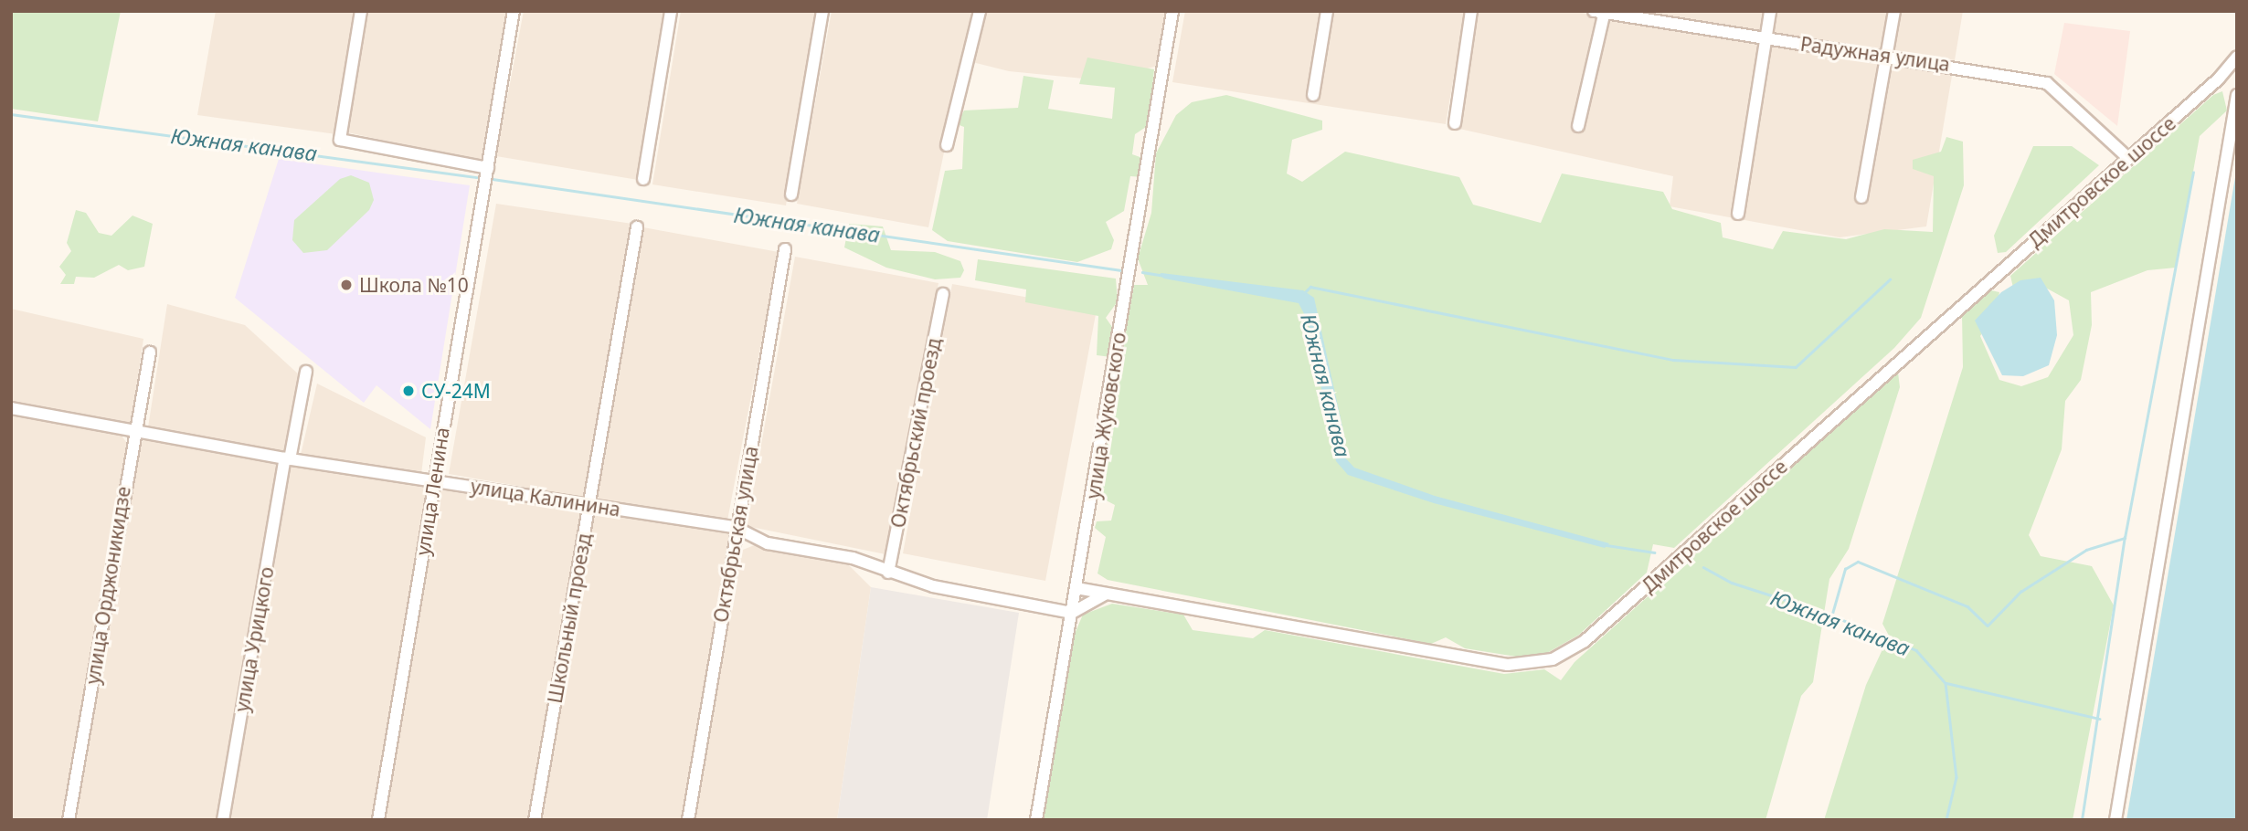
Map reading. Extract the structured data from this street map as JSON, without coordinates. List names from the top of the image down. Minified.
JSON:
{"streets":{"street":["Радужная улица","Дмитровское шоссе","улица Жуковского","Октябрьский проезд","улица Ленина","улица Калинина","Октябрьская улица","улица Орджоникидзе","Школьный проезд","улица Урицкого"]},"crossings":[["Радужная улица","Дмитровское шоссе"],["Дмитровское шоссе","улица Жуковского"],["улица Жуковского","улица Калинина"],["Октябрьский проезд","улица Калинина"],["улица Ленина","улица Калинина"],["улица Калинина","Октябрьская улица"],["улица Калинина","улица Орджоникидзе"],["улица Калинина","Школьный проезд"],["улица Калинина","улица Урицкого"]],"water":["Южная канава"],"places":["Школа №10","СУ-24М"]}
